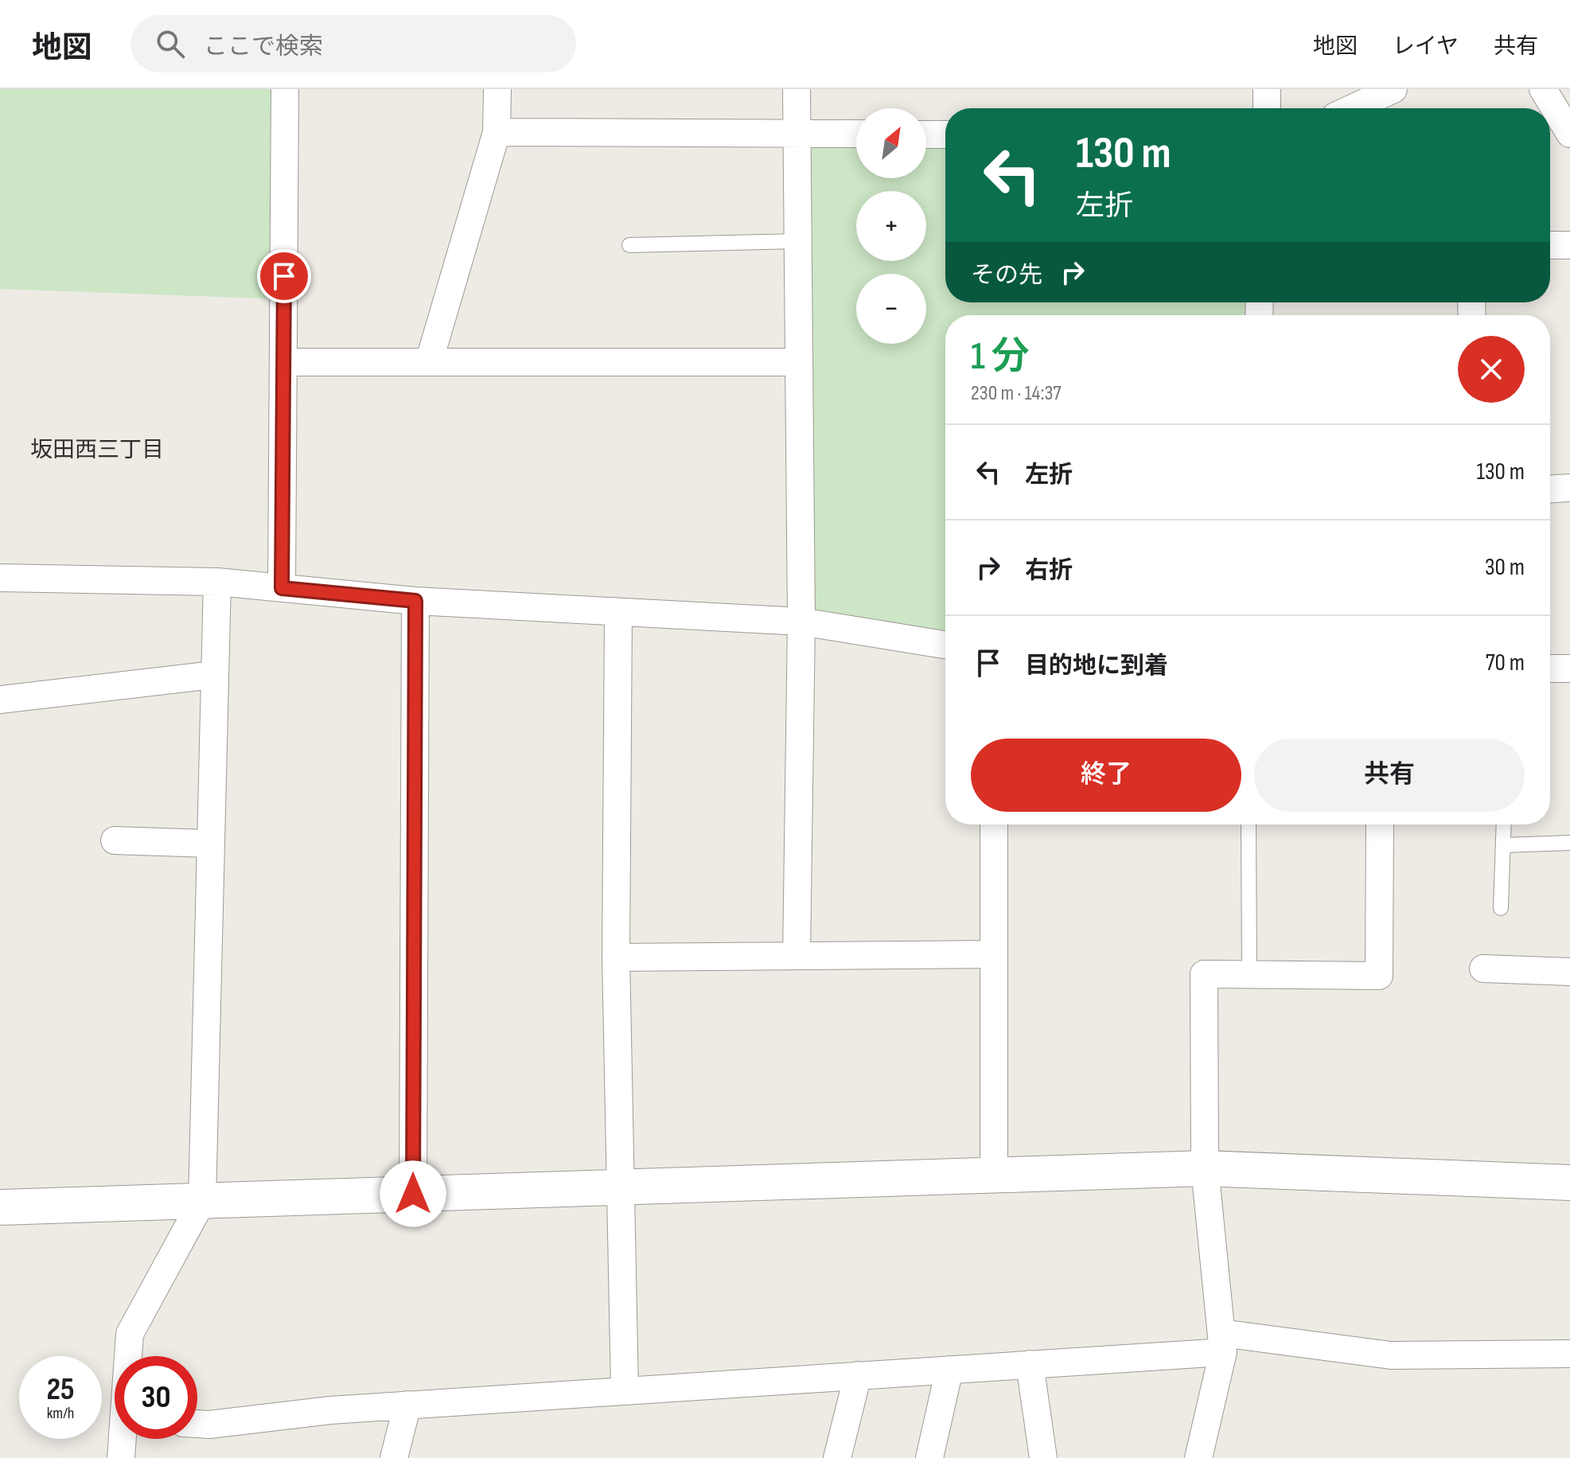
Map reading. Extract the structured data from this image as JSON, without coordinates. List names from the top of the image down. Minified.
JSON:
{"districts":["坂田西三丁目"],"north":"top right","page":{"header":"地図","search":"ここで検索","nav":["地図","レイヤ","共有"],"map_buttons":["+","−"],"turn":["130 m","左折"],"then":"その先","heading":["1 分","230 m · 14:37"],"list":[{"name":"左折","value":"130 m"},{"name":"右折","value":"30 m"},{"name":"目的地に到着","value":"70 m"}],"buttons":["終了","共有"],"speed":"25 km/h","limit":"30"}}
